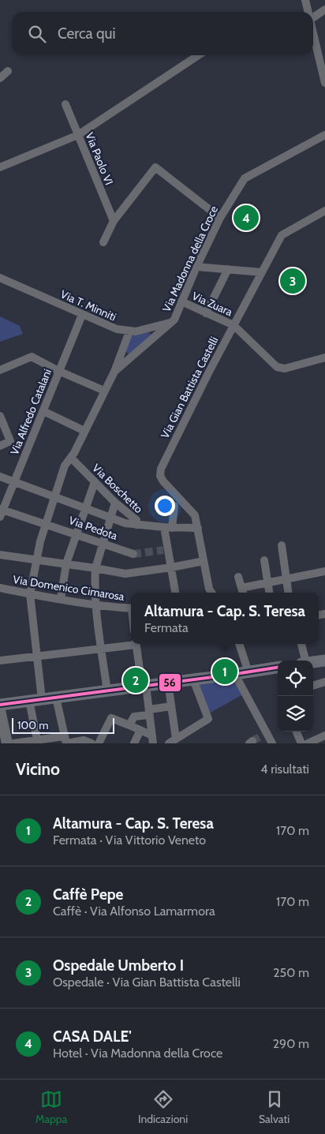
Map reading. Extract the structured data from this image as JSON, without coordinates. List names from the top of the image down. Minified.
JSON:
{"streets":{"street":["Via Paolo VI","Via Madonna della Croce","Via Zuara","Via T. Minniti","Via Gian Battista Castelli","Via Alfredo Catalani","Via Boschetto","Via Pedota","Via Domenico Cimarosa"]},"crossings":[["Via Madonna della Croce","Via Zuara"],["Via Madonna della Croce","Via T. Minniti"],["Via Madonna della Croce","Via Boschetto"],["Via Madonna della Croce","Via Pedota"],["Via Madonna della Croce","Via Domenico Cimarosa"],["Via Zuara","Via Gian Battista Castelli"],["Via T. Minniti","Via Alfredo Catalani"],["Via Gian Battista Castelli","Via Boschetto"],["Via Alfredo Catalani","Via Pedota"]],"lines":["transit line 56"],"scale_bar":"100 m","page":{"search":"Cerca qui","pins":["4","3","1","2"],"popup":["Altamura - Cap. S. Teresa","Fermata"],"scale":"100 m","heading":["Vicino","4 risultati"],"list":[{"mark":"1","name":"Altamura - Cap. S. Teresa","note":"Fermata · Via Vittorio Veneto","value":"170 m"},{"mark":"2","name":"Caffè Pepe","note":"Caffè · Via Alfonso Lamarmora","value":"170 m"},{"mark":"3","name":"Ospedale Umberto I","note":"Ospedale · Via Gian Battista Castelli","value":"250 m"},{"mark":"4","name":"CASA DALE'","note":"Hotel · Via Madonna della Croce","value":"290 m"}],"nav":["Mappa","Indicazioni","Salvati"]}}
